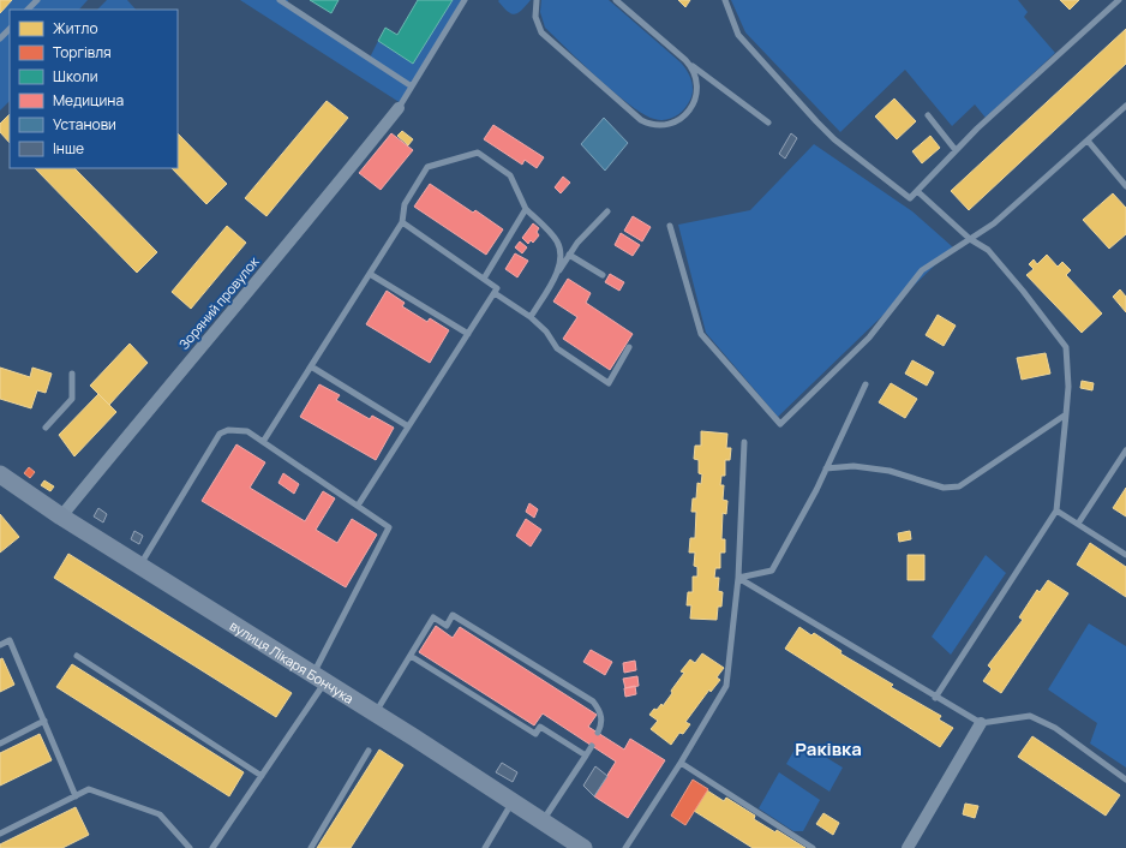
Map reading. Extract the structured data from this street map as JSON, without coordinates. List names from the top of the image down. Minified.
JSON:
{"streets":{"street":["Зоряний провулок","вулиця Лікаря Бончука"]},"crossings":[["Зоряний провулок","вулиця Лікаря Бончука"]],"districts":["Раківка"],"legend":["Житло","Торгівля","Школи","Медицина","Установи","Інше"]}
